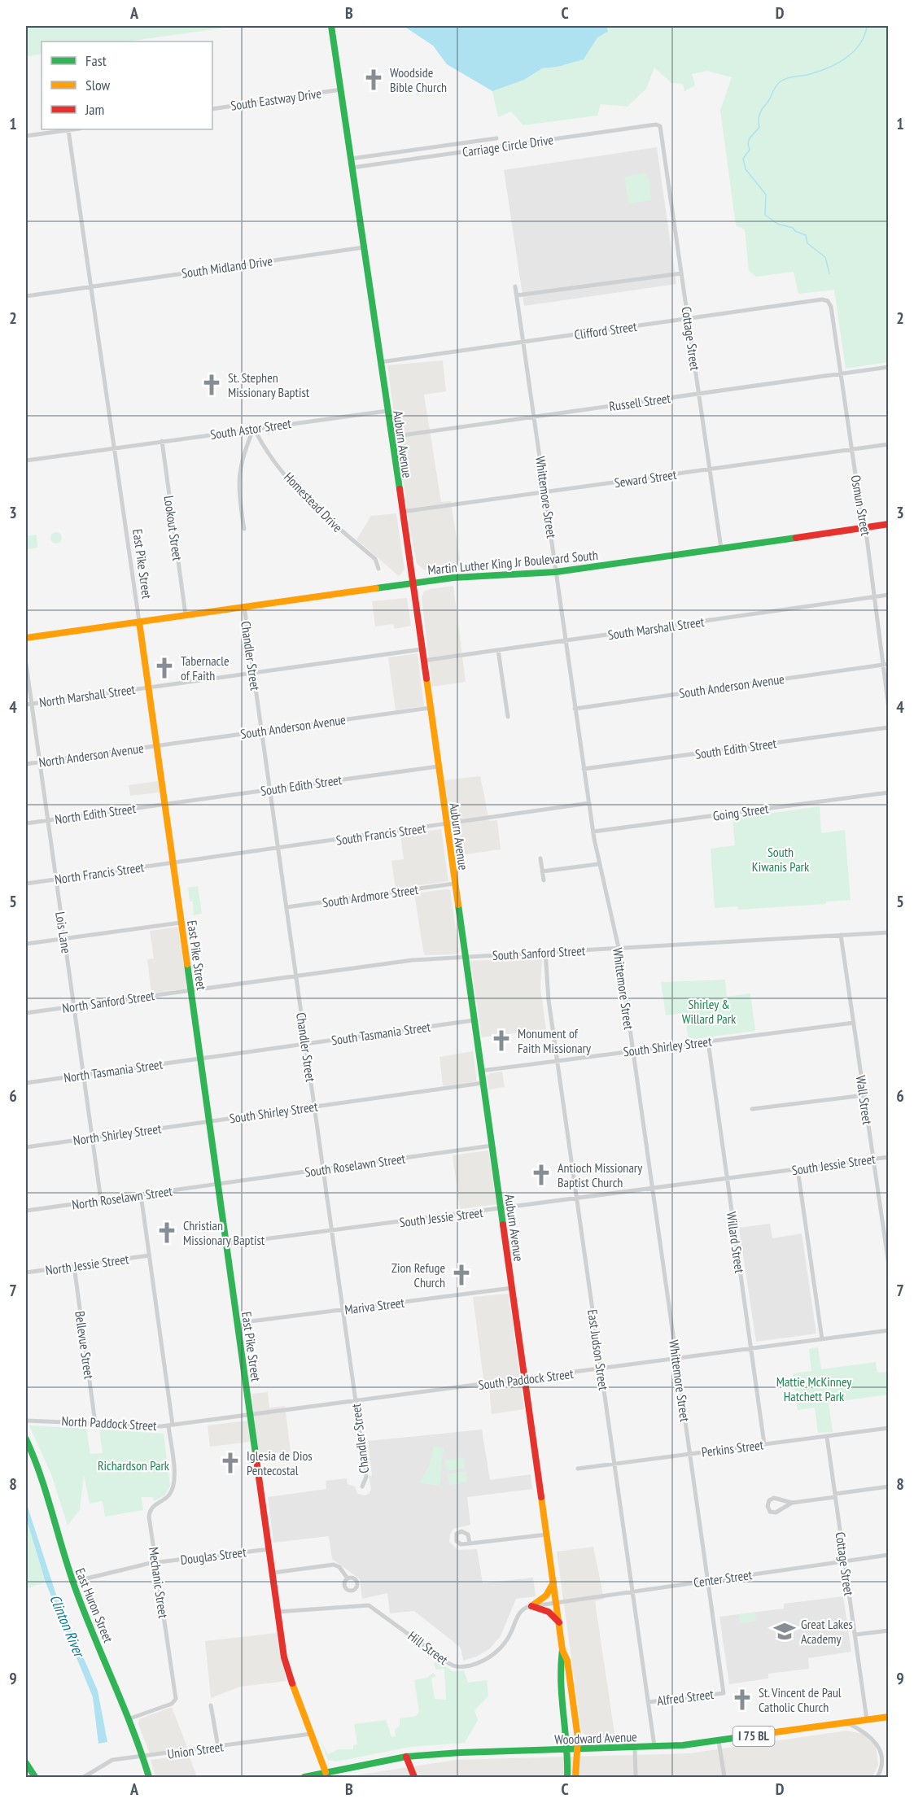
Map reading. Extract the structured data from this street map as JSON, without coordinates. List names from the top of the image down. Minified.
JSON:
{"streets":{"main road":["Auburn Avenue","Martin Luther King Jr Boulevard South","East Pike Street","East Huron Street","I 75 BL","Woodward Avenue"],"street":["South Eastway Drive","Carriage Circle Drive","South Midland Drive","Clifford Street","Cottage Street","Russell Street","South Astor Street","Seward Street","Whittemore Street","Homestead Drive","Osmun Street","Lookout Street","South Marshall Street","Chandler Street","South Anderson Avenue","North Marshall Street","South Edith Street","North Anderson Avenue","Going Street","North Edith Street","South Francis Street","North Francis Street","South Ardmore Street","Lois Lane","South Sanford Street","North Sanford Street","South Tasmania Street","South Shirley Street","North Tasmania Street","Wall Street","North Shirley Street","South Jessie Street","South Roselawn Street","North Roselawn Street","Willard Street","North Jessie Street","Mariva Street","Bellevue Street","East Judson Street","South Paddock Street","North Paddock Street","Perkins Street","Douglas Street","Center Street","Mechanic Street","Hill Street","Alfred Street","Union Street"]},"crossings":[["South Eastway Drive","Auburn Avenue"],["Carriage Circle Drive","Cottage Street"],["Carriage Circle Drive","Auburn Avenue"],["South Midland Drive","Auburn Avenue"],["South Midland Drive","East Pike Street"],["Clifford Street","Cottage Street"],["Clifford Street","Auburn Avenue"],["Clifford Street","Whittemore Street"],["Clifford Street","Osmun Street"],["Cottage Street","Russell Street"],["Cottage Street","Seward Street"],["Cottage Street","Martin Luther King Jr Boulevard South"],["Cottage Street","Perkins Street"],["Cottage Street","Center Street"],["Cottage Street","Woodward Avenue"],["Russell Street","Auburn Avenue"],["Russell Street","Whittemore Street"],["Russell Street","Osmun Street"],["South Astor Street","Auburn Avenue"],["South Astor Street","Homestead Drive"],["South Astor Street","Lookout Street"],["South Astor Street","East Pike Street"],["Auburn Avenue","Seward Street"],["Auburn Avenue","Martin Luther King Jr Boulevard South"],["Auburn Avenue","South Marshall Street"],["Auburn Avenue","South Anderson Avenue"],["Auburn Avenue","South Edith Street"],["Auburn Avenue","South Francis Street"],["Auburn Avenue","South Ardmore Street"],["Auburn Avenue","South Sanford Street"],["Auburn Avenue","South Tasmania Street"],["Auburn Avenue","South Shirley Street"],["Auburn Avenue","South Jessie Street"],["Auburn Avenue","South Roselawn Street"],["Auburn Avenue","Mariva Street"],["Auburn Avenue","South Paddock Street"],["Auburn Avenue","Center Street"],["Auburn Avenue","Woodward Avenue"],["Seward Street","Whittemore Street"],["Seward Street","Osmun Street"],["Whittemore Street","Martin Luther King Jr Boulevard South"],["Whittemore Street","South Marshall Street"],["Whittemore Street","South Anderson Avenue"],["Whittemore Street","South Edith Street"],["Whittemore Street","Going Street"],["Whittemore Street","South Francis Street"],["Whittemore Street","South Sanford Street"],["Whittemore Street","South Shirley Street"],["Whittemore Street","South Jessie Street"],["Whittemore Street","South Paddock Street"],["Whittemore Street","Perkins Street"],["Whittemore Street","Center Street"],["Whittemore Street","Alfred Street"],["Osmun Street","Martin Luther King Jr Boulevard South"],["Osmun Street","South Marshall Street"],["Osmun Street","South Anderson Avenue"],["Lookout Street","Martin Luther King Jr Boulevard South"],["Martin Luther King Jr Boulevard South","East Pike Street"],["Martin Luther King Jr Boulevard South","Chandler Street"],["East Pike Street","South Anderson Avenue"],["East Pike Street","North Marshall Street"],["East Pike Street","South Edith Street"],["East Pike Street","North Anderson Avenue"],["East Pike Street","North Edith Street"],["East Pike Street","South Francis Street"],["East Pike Street","North Francis Street"],["East Pike Street","South Sanford Street"],["East Pike Street","North Sanford Street"],["East Pike Street","South Tasmania Street"],["East Pike Street","South Shirley Street"],["East Pike Street","North Tasmania Street"],["East Pike Street","North Shirley Street"],["East Pike Street","South Jessie Street"],["East Pike Street","South Roselawn Street"],["East Pike Street","North Roselawn Street"],["East Pike Street","Mariva Street"],["East Pike Street","South Paddock Street"],["East Pike Street","North Paddock Street"],["East Pike Street","Douglas Street"],["East Pike Street","Hill Street"],["East Pike Street","Woodward Avenue"],["East Pike Street","Union Street"],["Chandler Street","South Anderson Avenue"],["Chandler Street","South Edith Street"],["Chandler Street","South Francis Street"],["Chandler Street","South Ardmore Street"],["Chandler Street","South Sanford Street"],["Chandler Street","South Tasmania Street"],["Chandler Street","South Shirley Street"],["Chandler Street","South Jessie Street"],["Chandler Street","South Roselawn Street"],["Chandler Street","Mariva Street"],["Chandler Street","South Paddock Street"],["South Anderson Avenue","North Anderson Avenue"],["North Marshall Street","Lois Lane"],["South Edith Street","North Edith Street"],["North Anderson Avenue","Lois Lane"],["North Edith Street","Lois Lane"],["South Francis Street","North Francis Street"],["North Francis Street","Lois Lane"],["Lois Lane","North Sanford Street"],["Lois Lane","North Tasmania Street"],["Lois Lane","North Shirley Street"],["Lois Lane","North Roselawn Street"],["South Sanford Street","North Sanford Street"],["South Sanford Street","Wall Street"],["South Sanford Street","East Judson Street"],["South Tasmania Street","North Tasmania Street"],["South Shirley Street","Wall Street"],["South Shirley Street","North Shirley Street"],["South Shirley Street","Willard Street"],["South Shirley Street","East Judson Street"],["Wall Street","South Jessie Street"],["South Jessie Street","Willard Street"],["South Jessie Street","East Judson Street"],["South Roselawn Street","North Roselawn Street"],["North Roselawn Street","Mechanic Street"],["Willard Street","South Paddock Street"],["Willard Street","Perkins Street"],["North Jessie Street","Bellevue Street"],["North Jessie Street","Mechanic Street"],["Bellevue Street","North Paddock Street"],["East Judson Street","South Paddock Street"],["East Judson Street","Perkins Street"],["East Judson Street","Center Street"],["East Judson Street","Alfred Street"],["East Judson Street","Woodward Avenue"],["South Paddock Street","North Paddock Street"],["North Paddock Street","Mechanic Street"],["Douglas Street","Mechanic Street"],["Douglas Street","East Huron Street"],["Mechanic Street","East Huron Street"],["East Huron Street","Union Street"]],"water":["Clinton River"],"parks":["South Kiwanis Park","Shirley & Willard Park","Mattie McKinney Hatchett Park","Richardson Park"],"places":{"church":["Woodside Bible Church","St. Stephen Missionary Baptist","Tabernacle of Faith","Monument of Faith Missionary","Antioch Missionary Baptist Church","Christian Missionary Baptist","Zion Refuge Church","Iglesia de Dios Pentecostal","St. Vincent de Paul Catholic Church"],"school or university":["Great Lakes Academy"]},"legend":["Fast","Slow","Jam"],"grid":{"columns":["A","B","C","D"],"rows":["1","2","3","4","5","6","7","8","9"]}}
